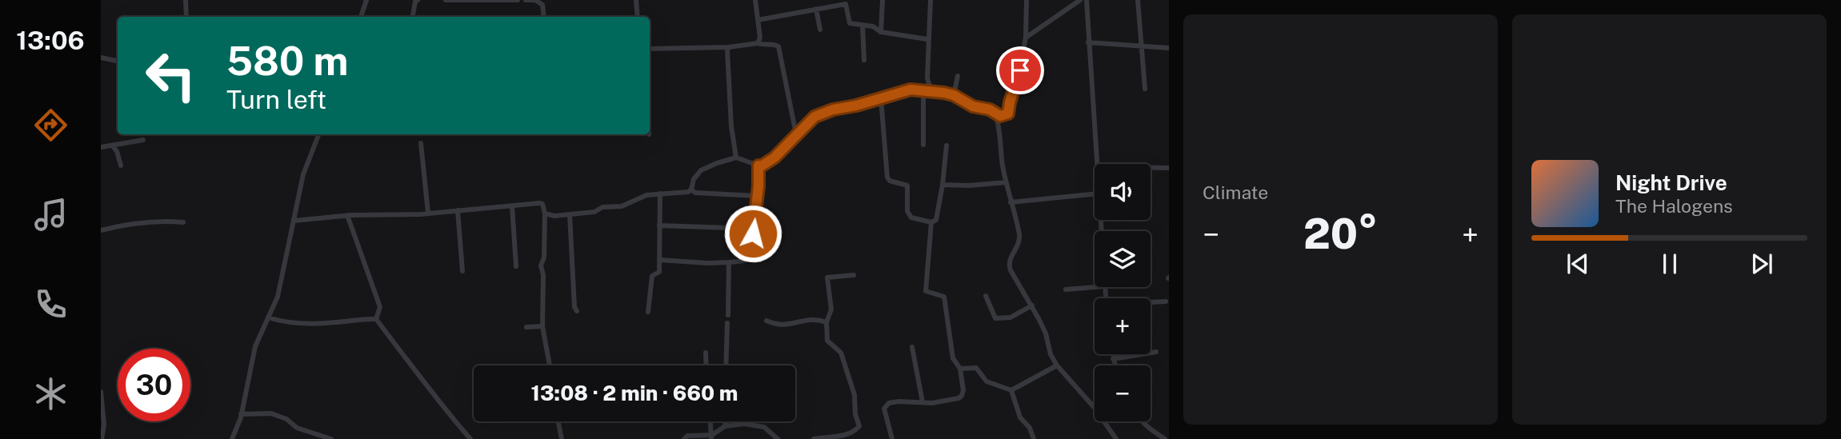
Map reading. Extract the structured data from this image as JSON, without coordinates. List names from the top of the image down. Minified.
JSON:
{"page":{"tabs":"13:06","tile":"Climate","turn":["580 m","Turn left"],"song":["Night Drive","The Halogens"],"map_buttons":["+","−"],"heat":["−","20°","+"],"limit":"30","trip":"13:08 · 2 min · 660 m"}}
